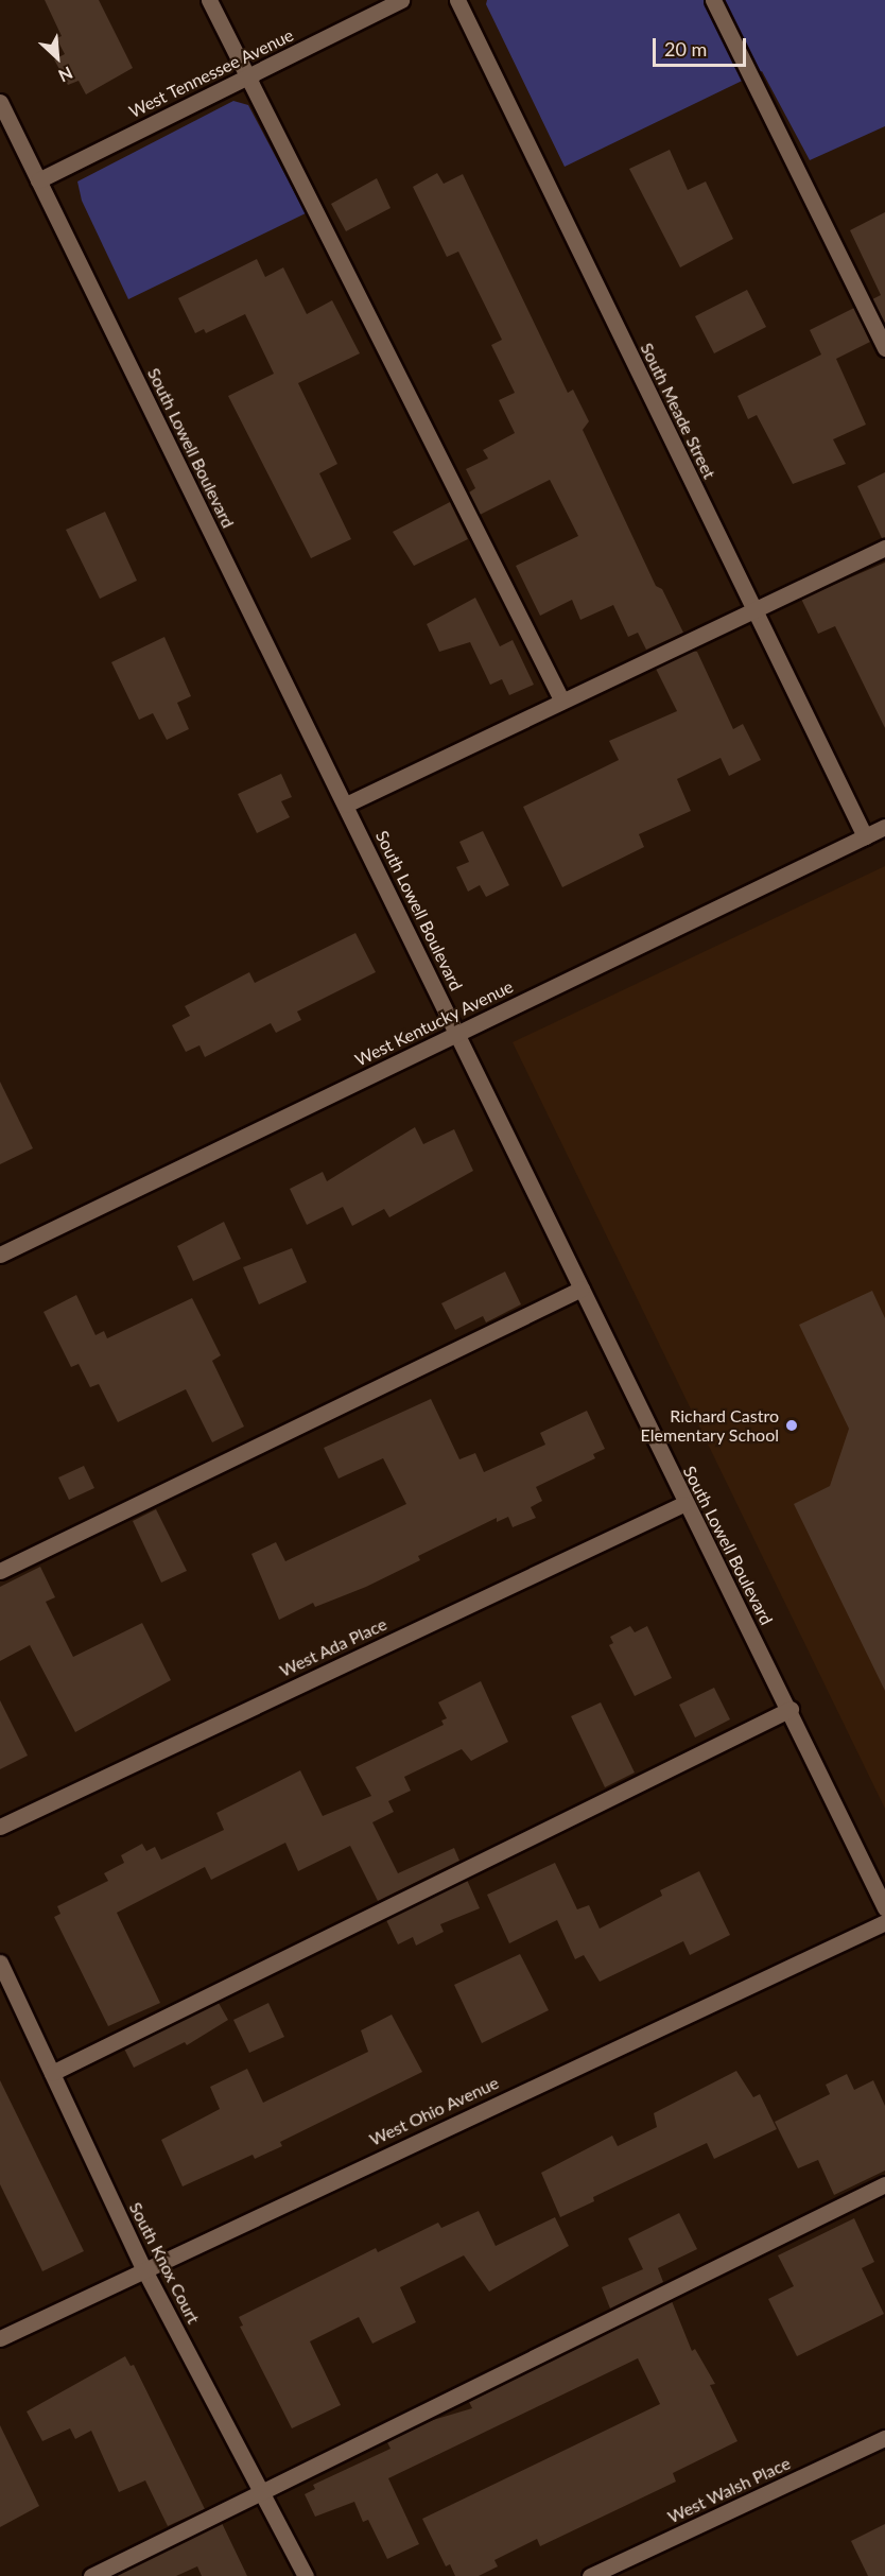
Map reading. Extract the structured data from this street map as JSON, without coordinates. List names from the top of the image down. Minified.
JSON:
{"streets":{"street":["West Tennessee Avenue","South Meade Street","South Lowell Boulevard","West Kentucky Avenue","West Ada Place","West Ohio Avenue","South Knox Court","West Walsh Place"]},"crossings":[["West Tennessee Avenue","South Lowell Boulevard"],["South Meade Street","West Kentucky Avenue"],["South Lowell Boulevard","West Kentucky Avenue"],["South Lowell Boulevard","West Ada Place"],["West Ohio Avenue","South Knox Court"]],"places":["Richard Castro Elementary School"],"scale_bar":"20 m","north":"bottom right"}
